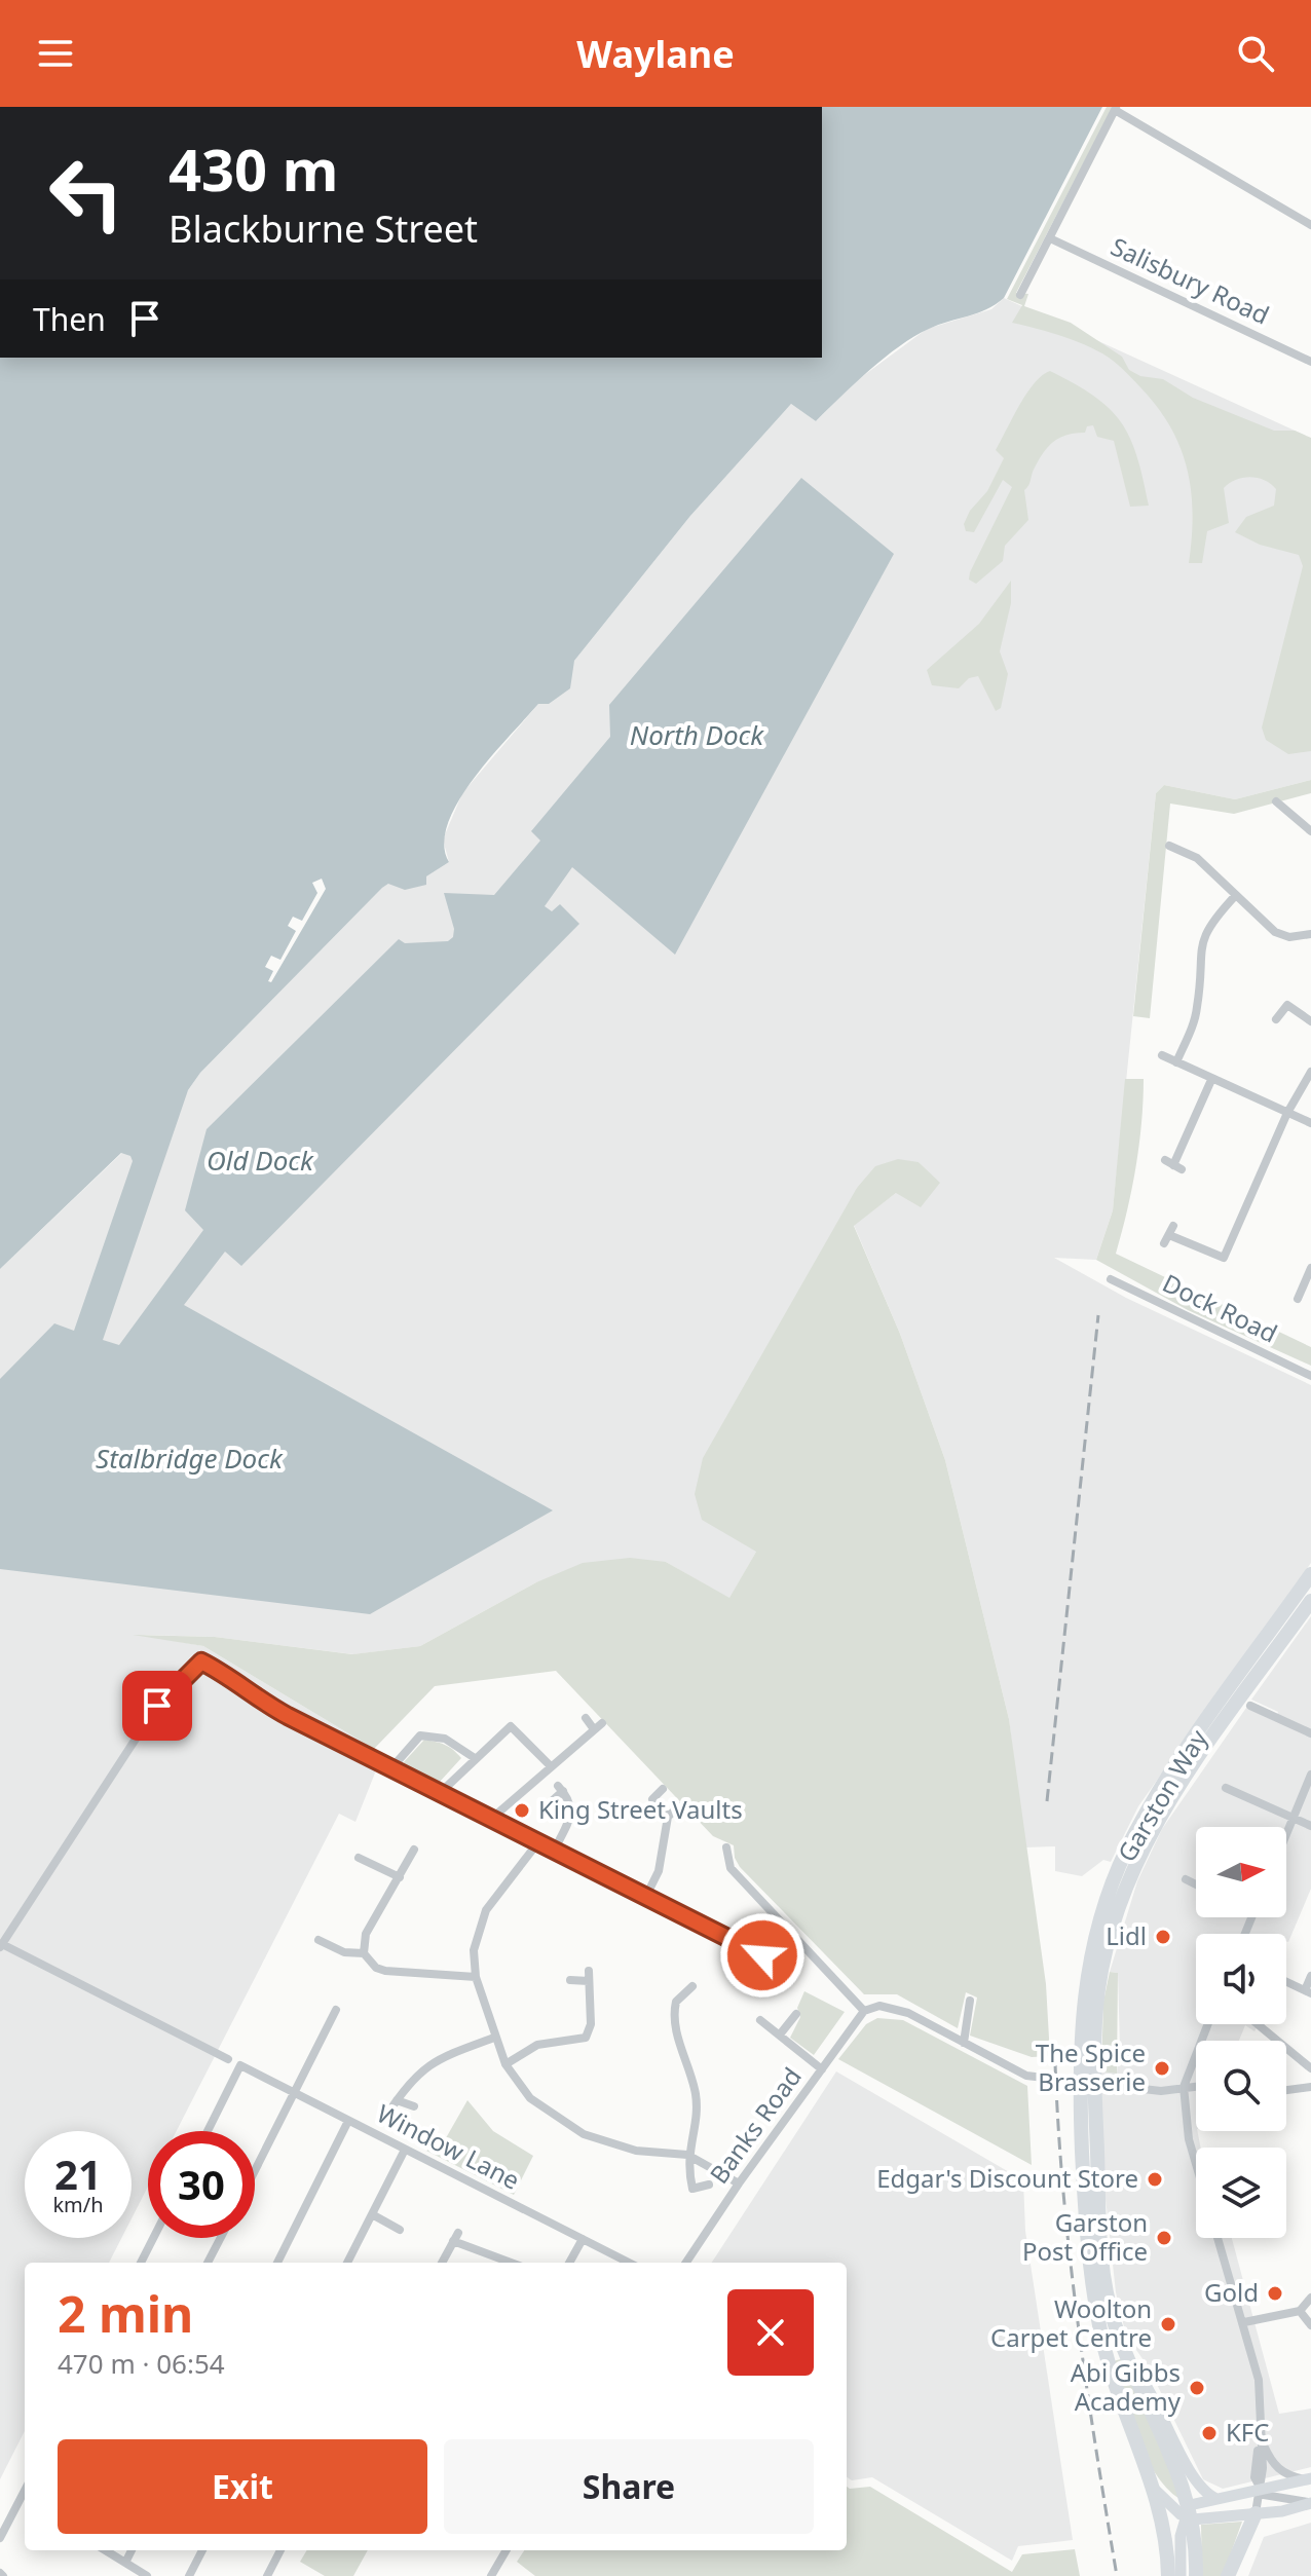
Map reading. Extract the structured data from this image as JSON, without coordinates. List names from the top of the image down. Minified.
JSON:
{"streets":{"highway":["Garston Way"],"street":["Salisbury Road","Dock Road","Banks Road","Window Lane"]},"water":["North Dock","Old Dock","Stalbridge Dock"],"places":["King Street Vaults","Lidl","The Spice Brasserie","Edgar's Discount Store","Garston Post Office","Gold","Woolton Carpet Centre","Abi Gibbs Academy","KFC"],"north":"right","page":{"header":"Waylane","turn":["430 m","Blackburne Street"],"then":"Then","speed":"21 km/h","limit":"30","heading":["2 min","470 m · 06:54"],"buttons":["Exit","Share"]}}
